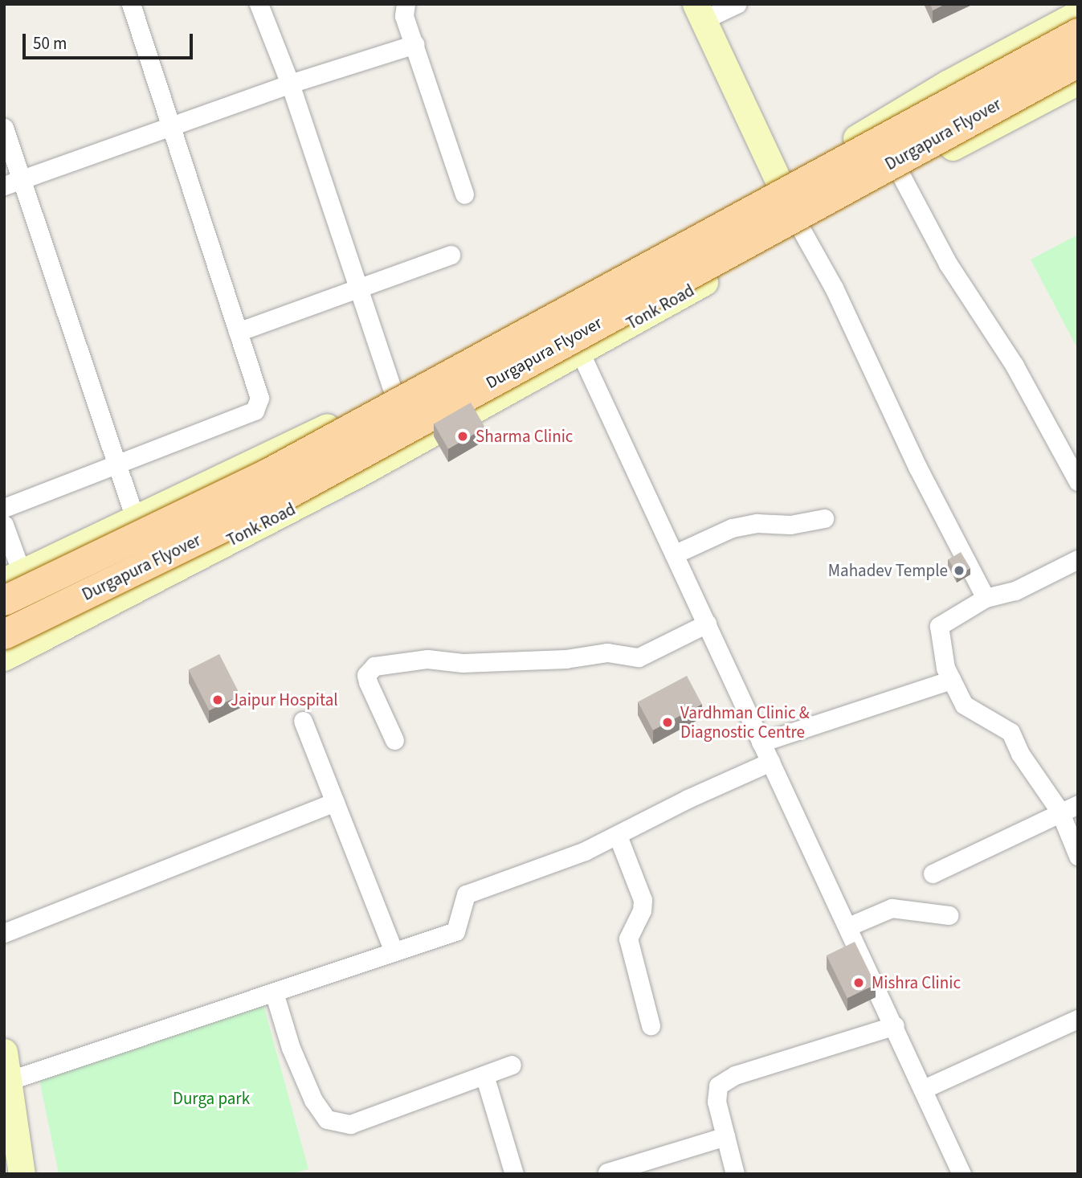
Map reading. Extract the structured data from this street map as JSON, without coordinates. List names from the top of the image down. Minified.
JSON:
{"streets":{"main road":["Durgapura Flyover"],"street":["Tonk Road"]},"parks":["Durga park"],"places":["Sharma Clinic","Mahadev Temple","Jaipur Hospital","Vardhman Clinic & Diagnostic Centre","Mishra Clinic"],"scale_bar":"50 m"}
